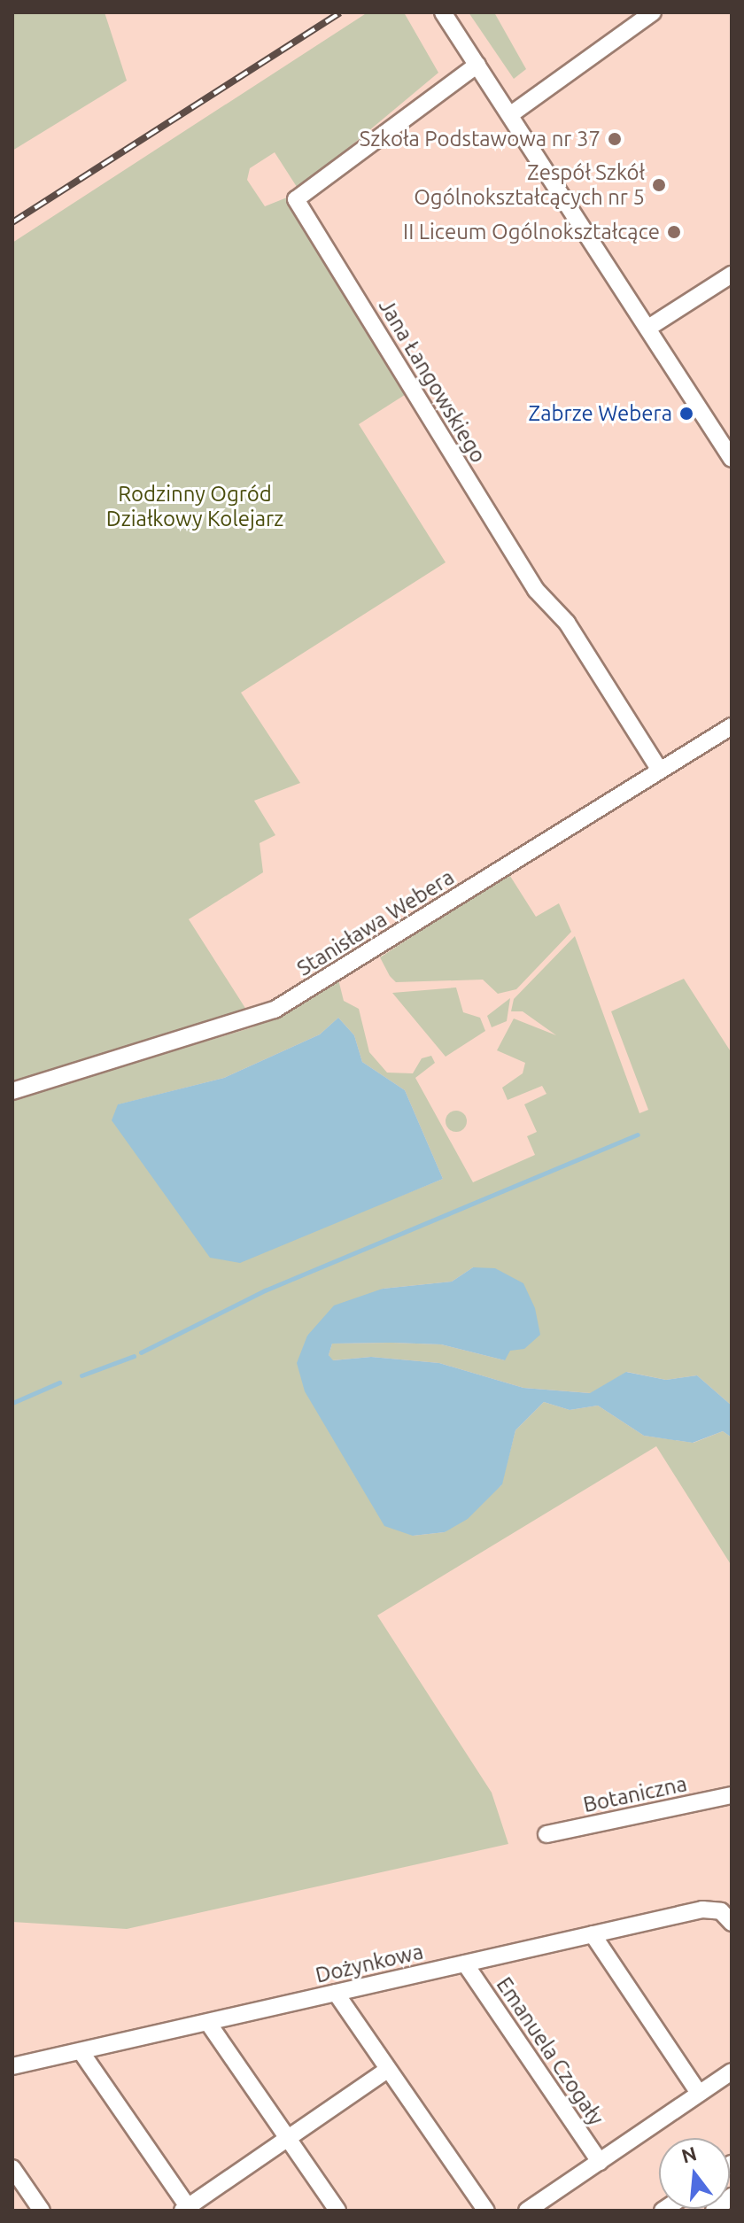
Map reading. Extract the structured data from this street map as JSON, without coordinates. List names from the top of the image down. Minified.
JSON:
{"streets":{"street":["Jana Łangowskiego","Stanisława Webera","Botaniczna","Dożynkowa","Emanuela Czogały"]},"crossings":[["Jana Łangowskiego","Stanisława Webera"],["Dożynkowa","Emanuela Czogały"]],"parks":["Rodzinny Ogród Działkowy Kolejarz"],"places":["Szkoła Podstawowa nr 37","Zespół Szkół Ogólnokształcących nr 5","II Liceum Ogólnokształcące","Zabrze Webera"],"north":"top"}
